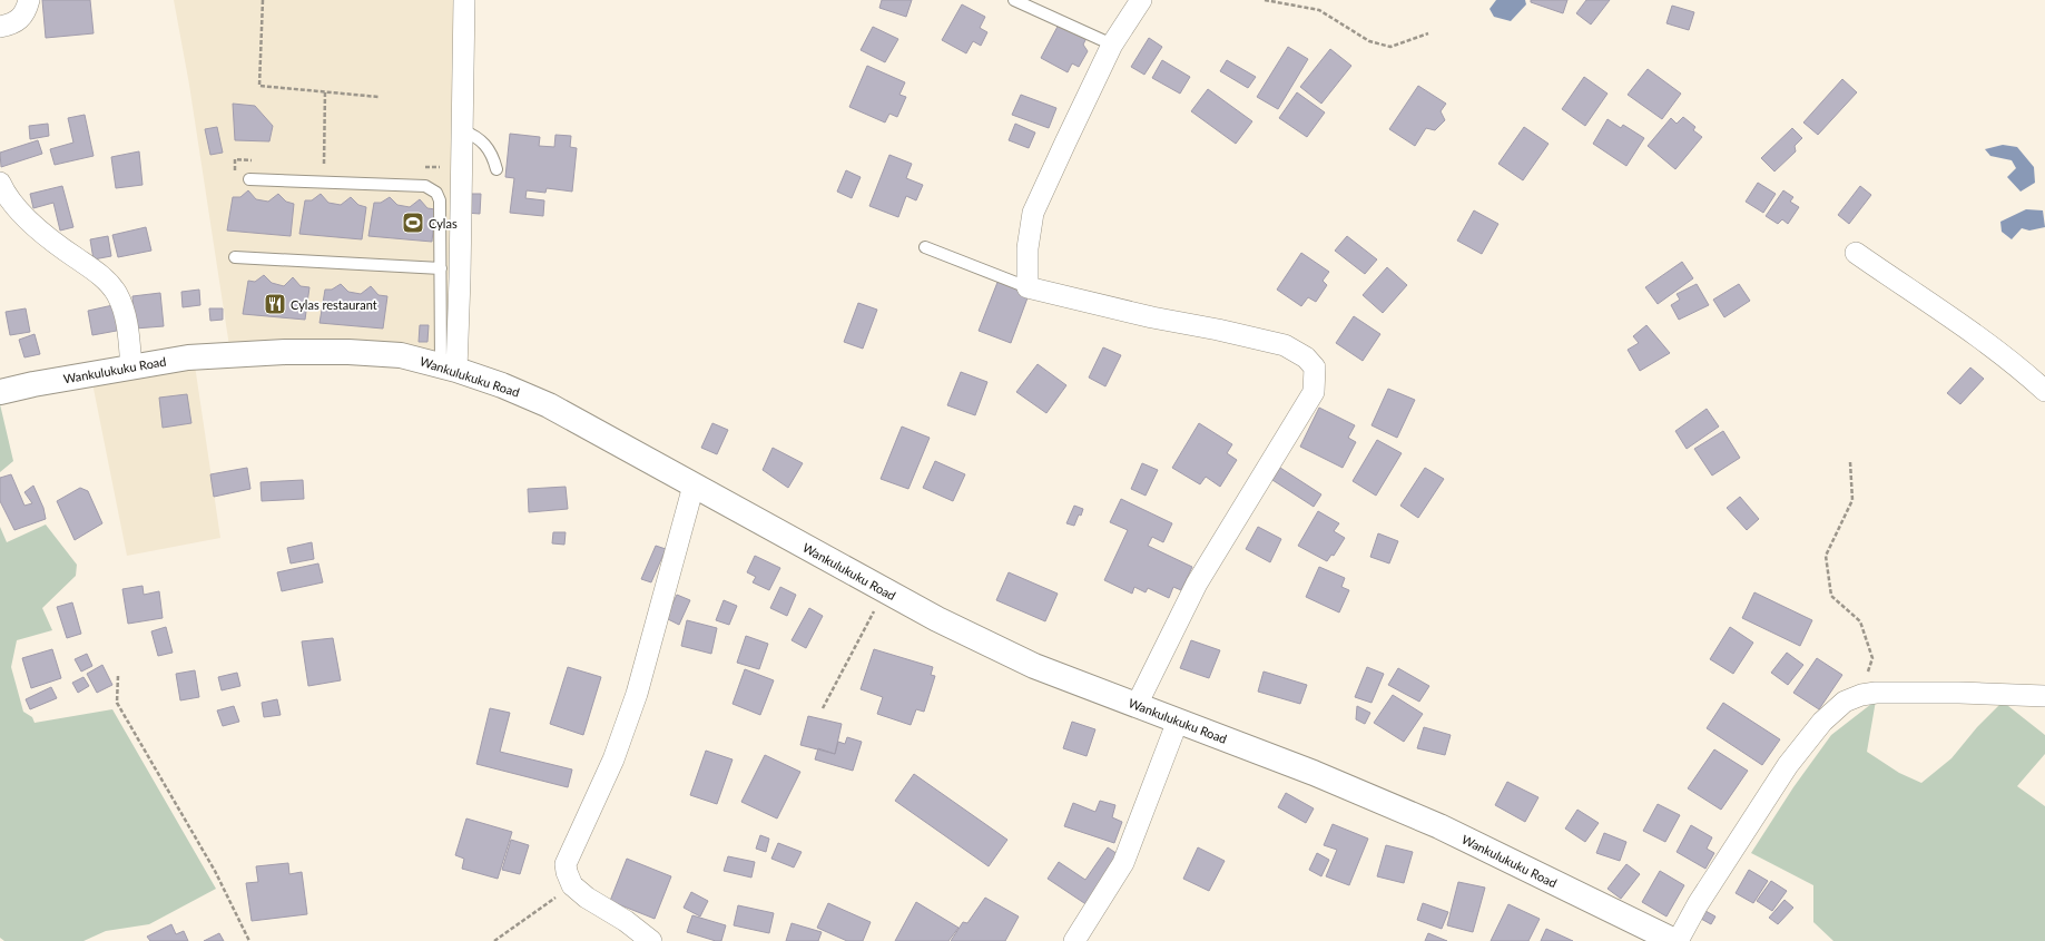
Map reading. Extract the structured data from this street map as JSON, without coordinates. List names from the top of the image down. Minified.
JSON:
{"streets":{"main road":["Wankulukuku Road"]},"places":{"sports":["Cylas"],"restaurant":["Cylas restaurant"]}}
